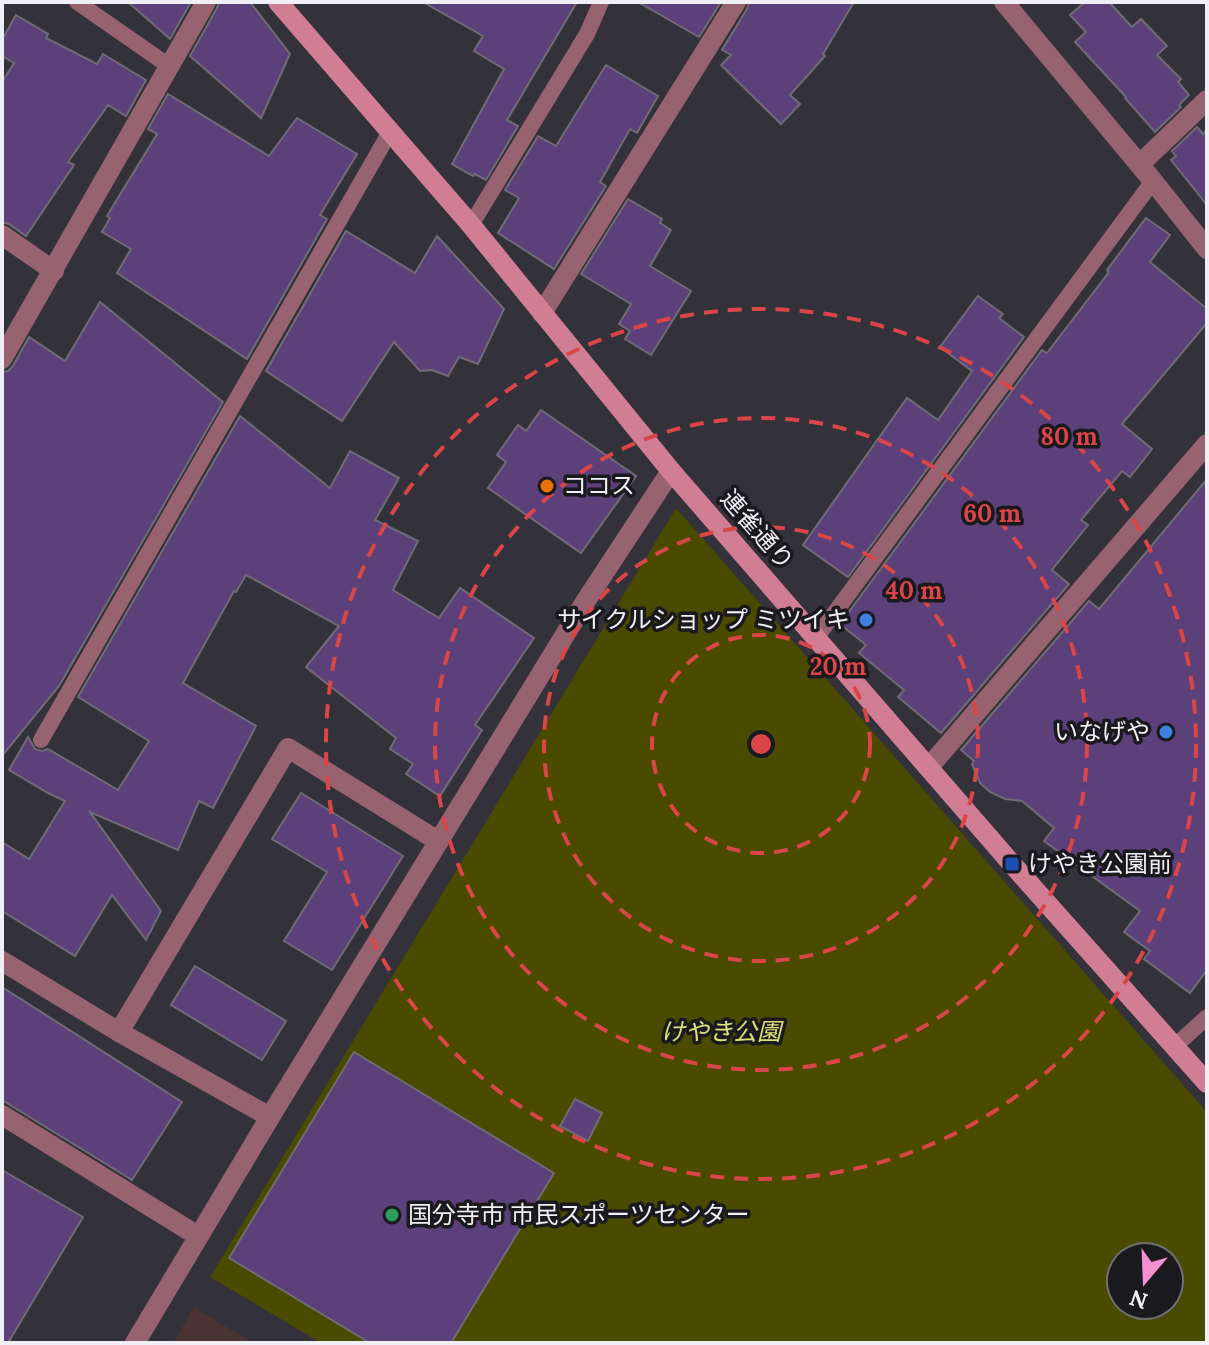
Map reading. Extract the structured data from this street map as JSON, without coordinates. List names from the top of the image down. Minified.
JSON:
{"streets":{"main road":["連雀通り"]},"parks":["けやき公園"],"places":{"other":["ココス","サイクルショップ ミツイキ","いなげや","国分寺市 市民スポーツセンター"],"transit":["けやき公園前"]},"north":"bottom","rings":["80 m","60 m","40 m","20 m"]}
